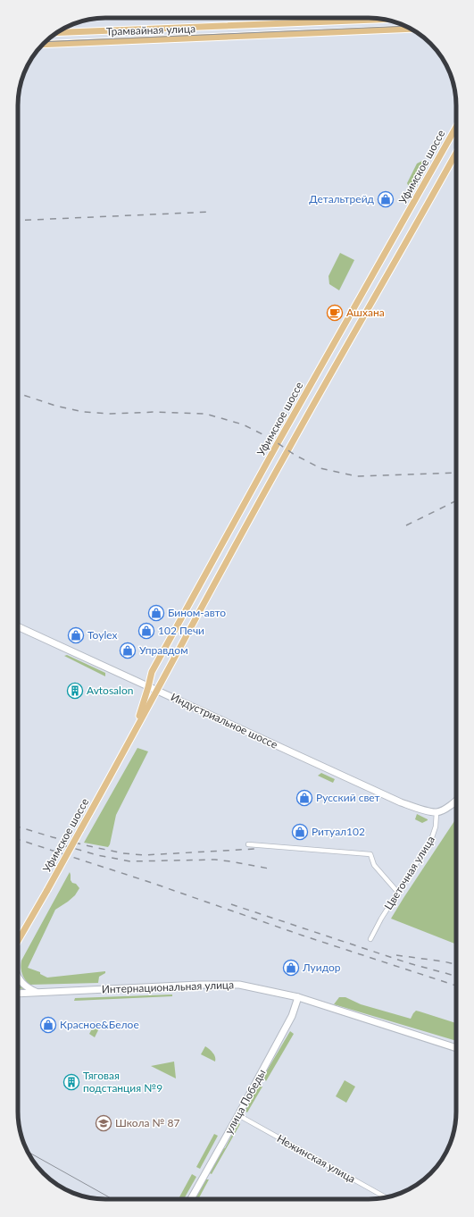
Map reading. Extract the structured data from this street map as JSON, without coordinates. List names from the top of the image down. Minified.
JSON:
{"streets":{"main road":["Трамвайная улица","Уфимское шоссе"],"street":["Индустриальное шоссе","Цветочная улица","Интернациональная улица","улица Победы","Нежинская улица"]},"crossings":[["Уфимское шоссе","Индустриальное шоссе"],["Индустриальное шоссе","Цветочная улица"],["Интернациональная улица","улица Победы"],["улица Победы","Нежинская улица"]],"places":{"shop":["Детальтрейд","Бином-авто","102 Печи","Toylex","Управдом","Русский свет","Ритуал102","Луидор","Красное&Белое"],"cafe":["Ашхана"],"building":["Avtosalon","Тяговая подстанция №9"],"school or university":["Школа № 87"]}}
